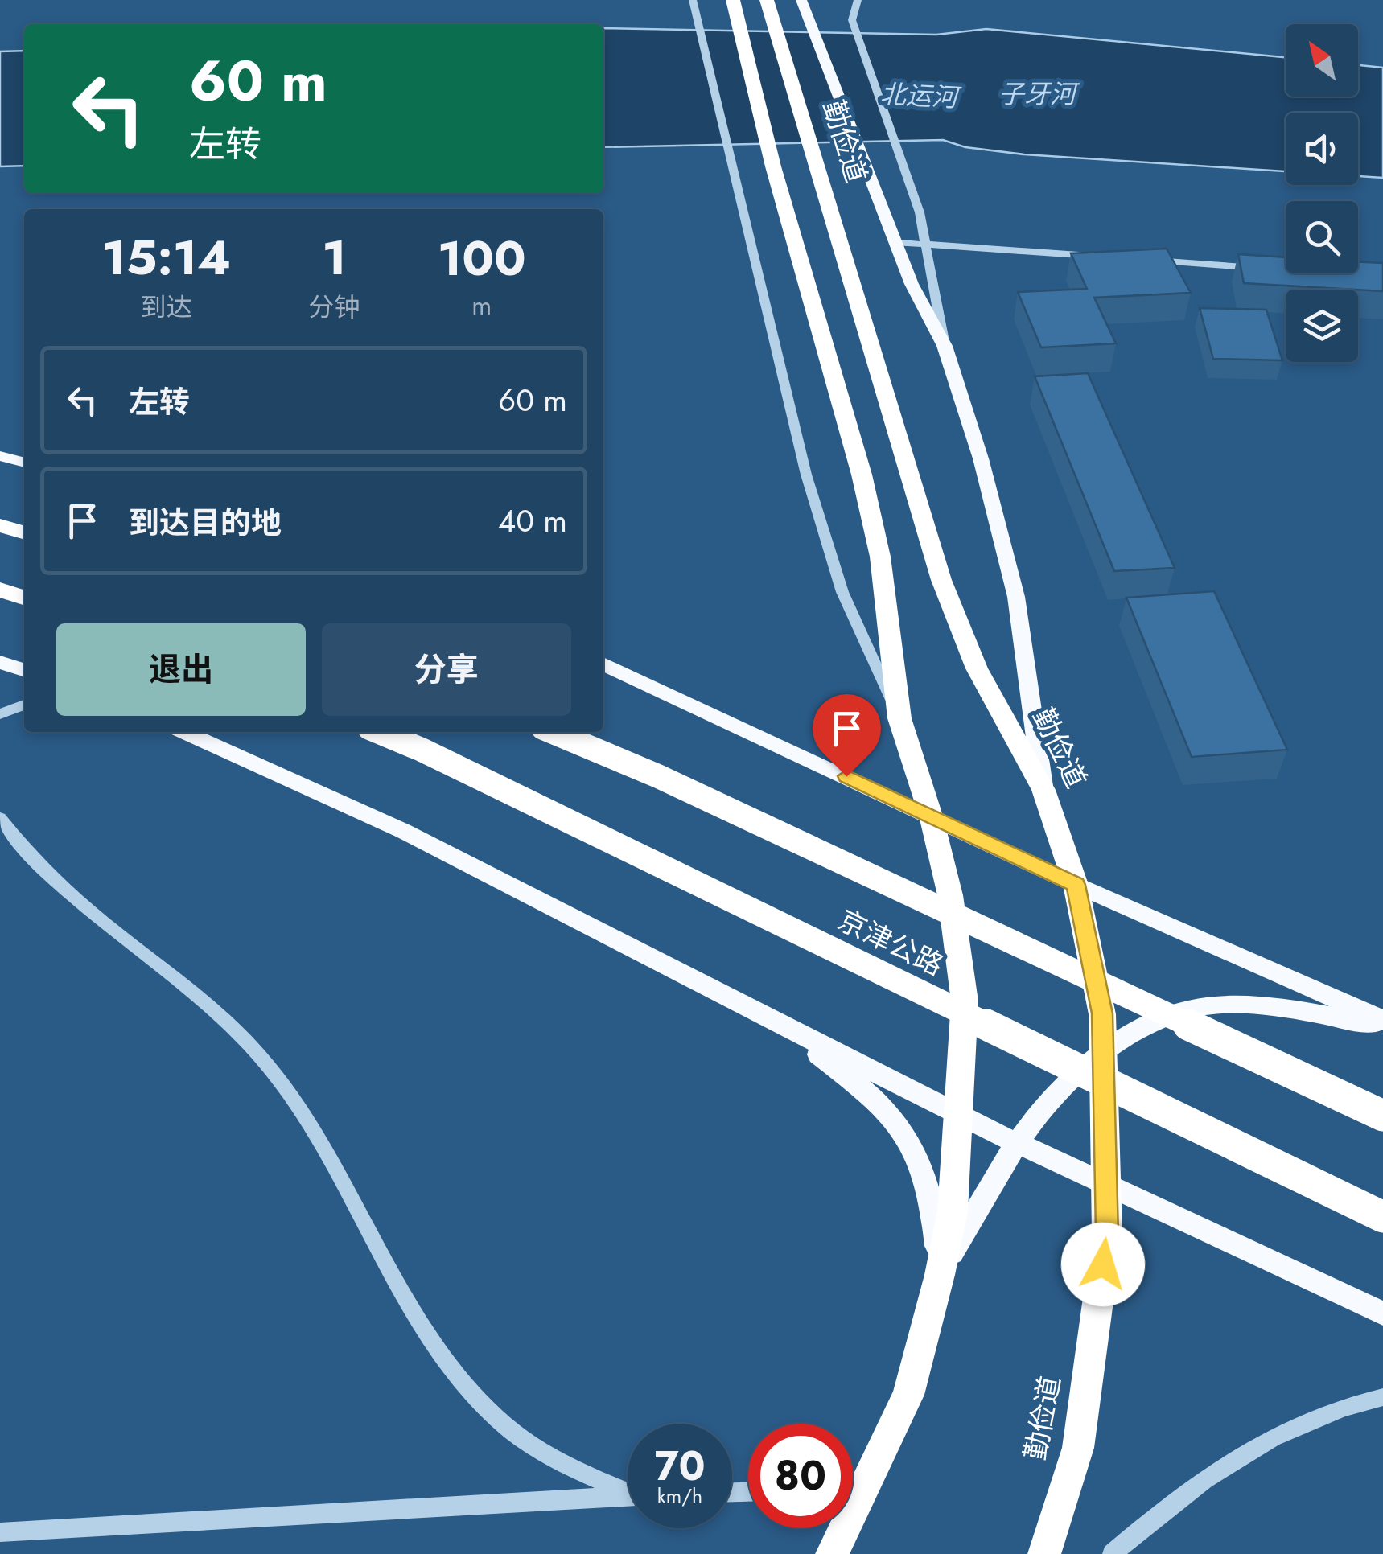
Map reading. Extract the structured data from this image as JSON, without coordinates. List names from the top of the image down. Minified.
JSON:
{"streets":{"highway":["勤俭道","京津公路"]},"water":["子牙河","北运河"],"north":"top left","page":{"turn":["60 m","左转"],"eta":["15:14","到达","1","分钟","100","m"],"list":[{"name":"左转","value":"60 m"},{"name":"到达目的地","value":"40 m"}],"buttons":["退出","分享"],"speed":"70 km/h","limit":"80"}}
